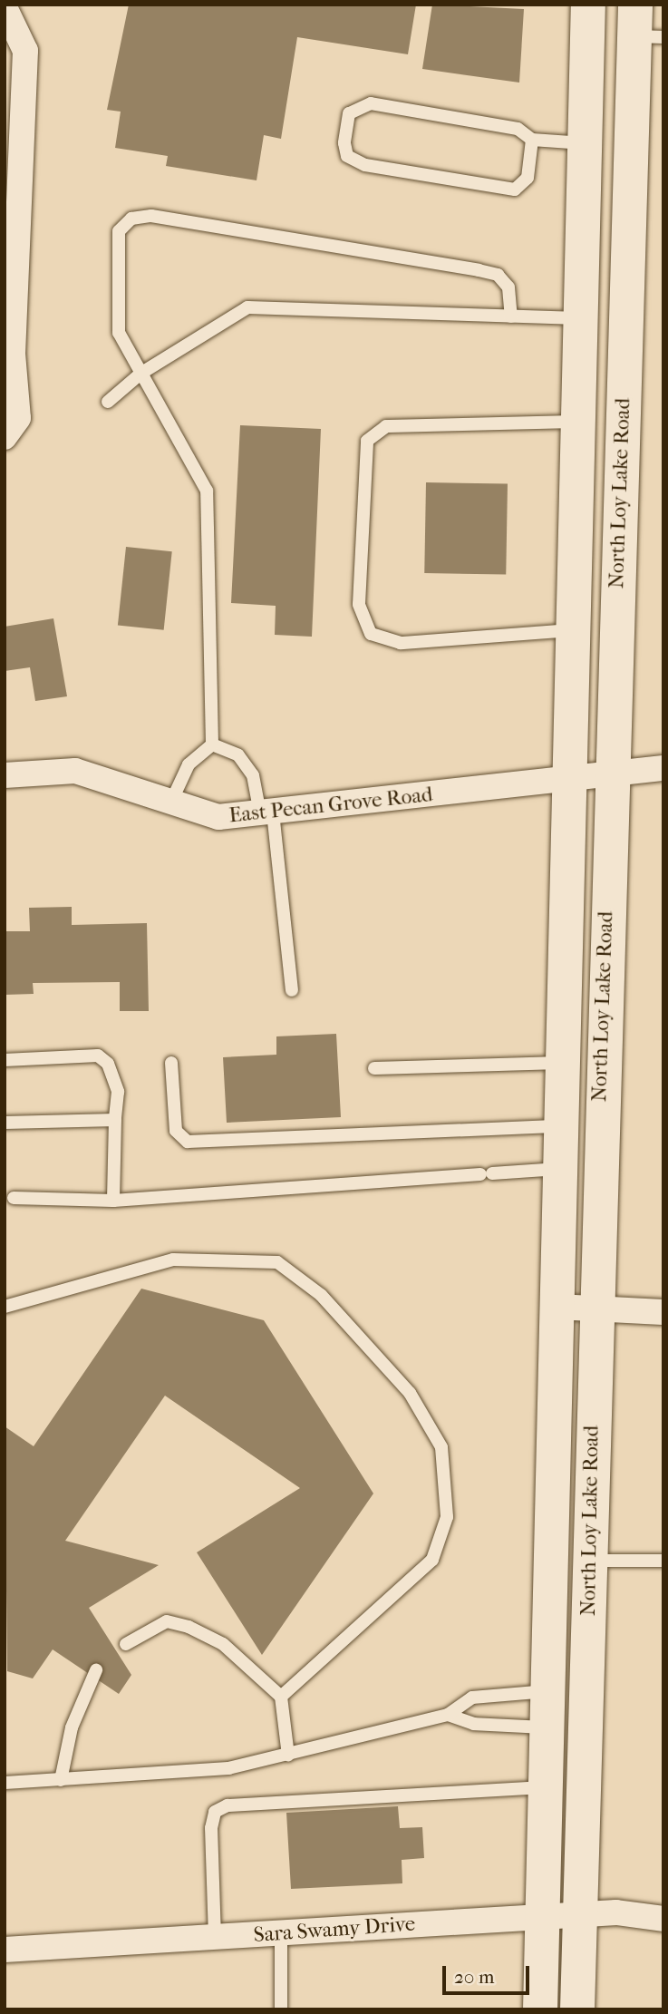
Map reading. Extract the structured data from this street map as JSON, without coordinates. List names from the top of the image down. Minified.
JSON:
{"streets":{"main road":["North Loy Lake Road"],"street":["East Pecan Grove Road","Sara Swamy Drive"]},"crossings":[["North Loy Lake Road","East Pecan Grove Road"],["North Loy Lake Road","Sara Swamy Drive"]],"scale_bar":"20 m"}
